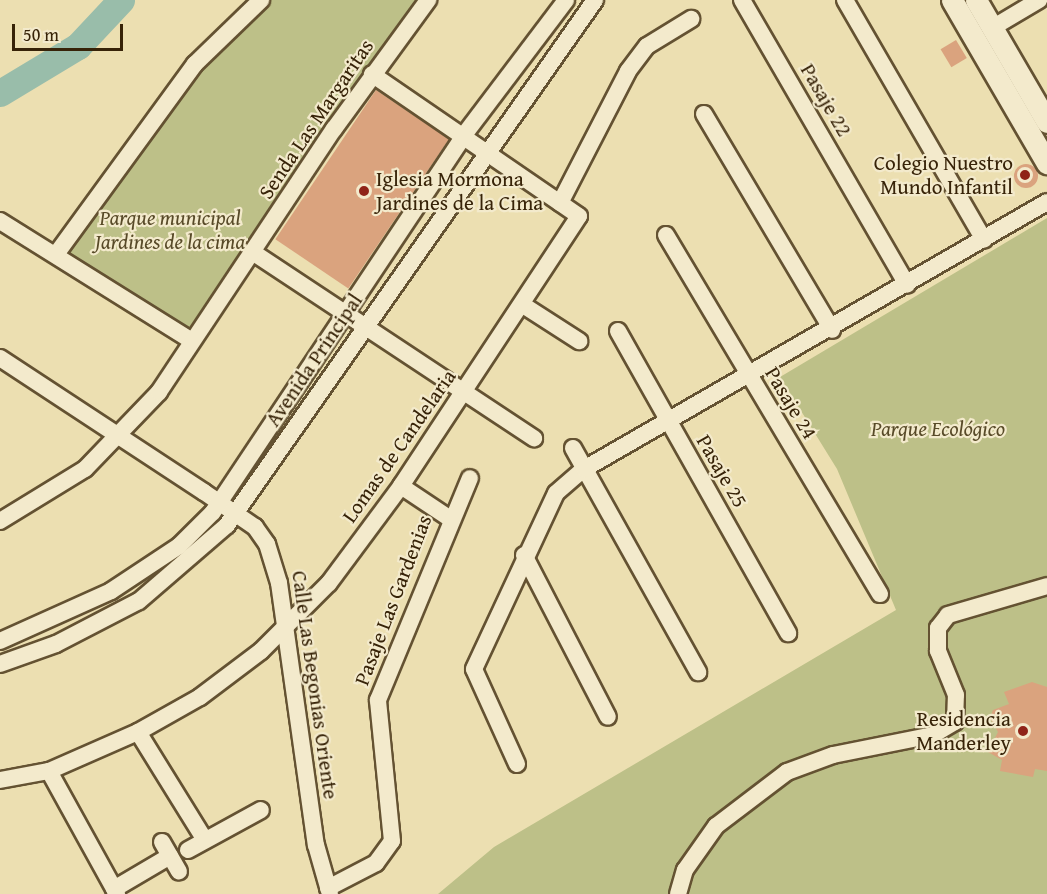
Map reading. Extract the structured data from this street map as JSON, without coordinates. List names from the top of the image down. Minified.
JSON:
{"streets":{"street":["Pasaje 22","Senda Las Margaritas","Avenida Principal","Pasaje 24","Lomas de Candelaria","Pasaje 25","Pasaje Las Gardenias","Calle Las Begonias Oriente"]},"crossings":[["Senda Las Margaritas","Lomas de Candelaria"],["Senda Las Margaritas","Calle Las Begonias Oriente"],["Avenida Principal","Lomas de Candelaria"],["Avenida Principal","Calle Las Begonias Oriente"],["Lomas de Candelaria","Calle Las Begonias Oriente"],["Pasaje Las Gardenias","Calle Las Begonias Oriente"]],"parks":["Parque municipal Jardines de la cima","Parque Ecológico"],"places":["Colegio Nuestro Mundo Infantil","Iglesia Mormona Jardines de la Cima","Residencia Manderley"],"scale_bar":"50 m"}
